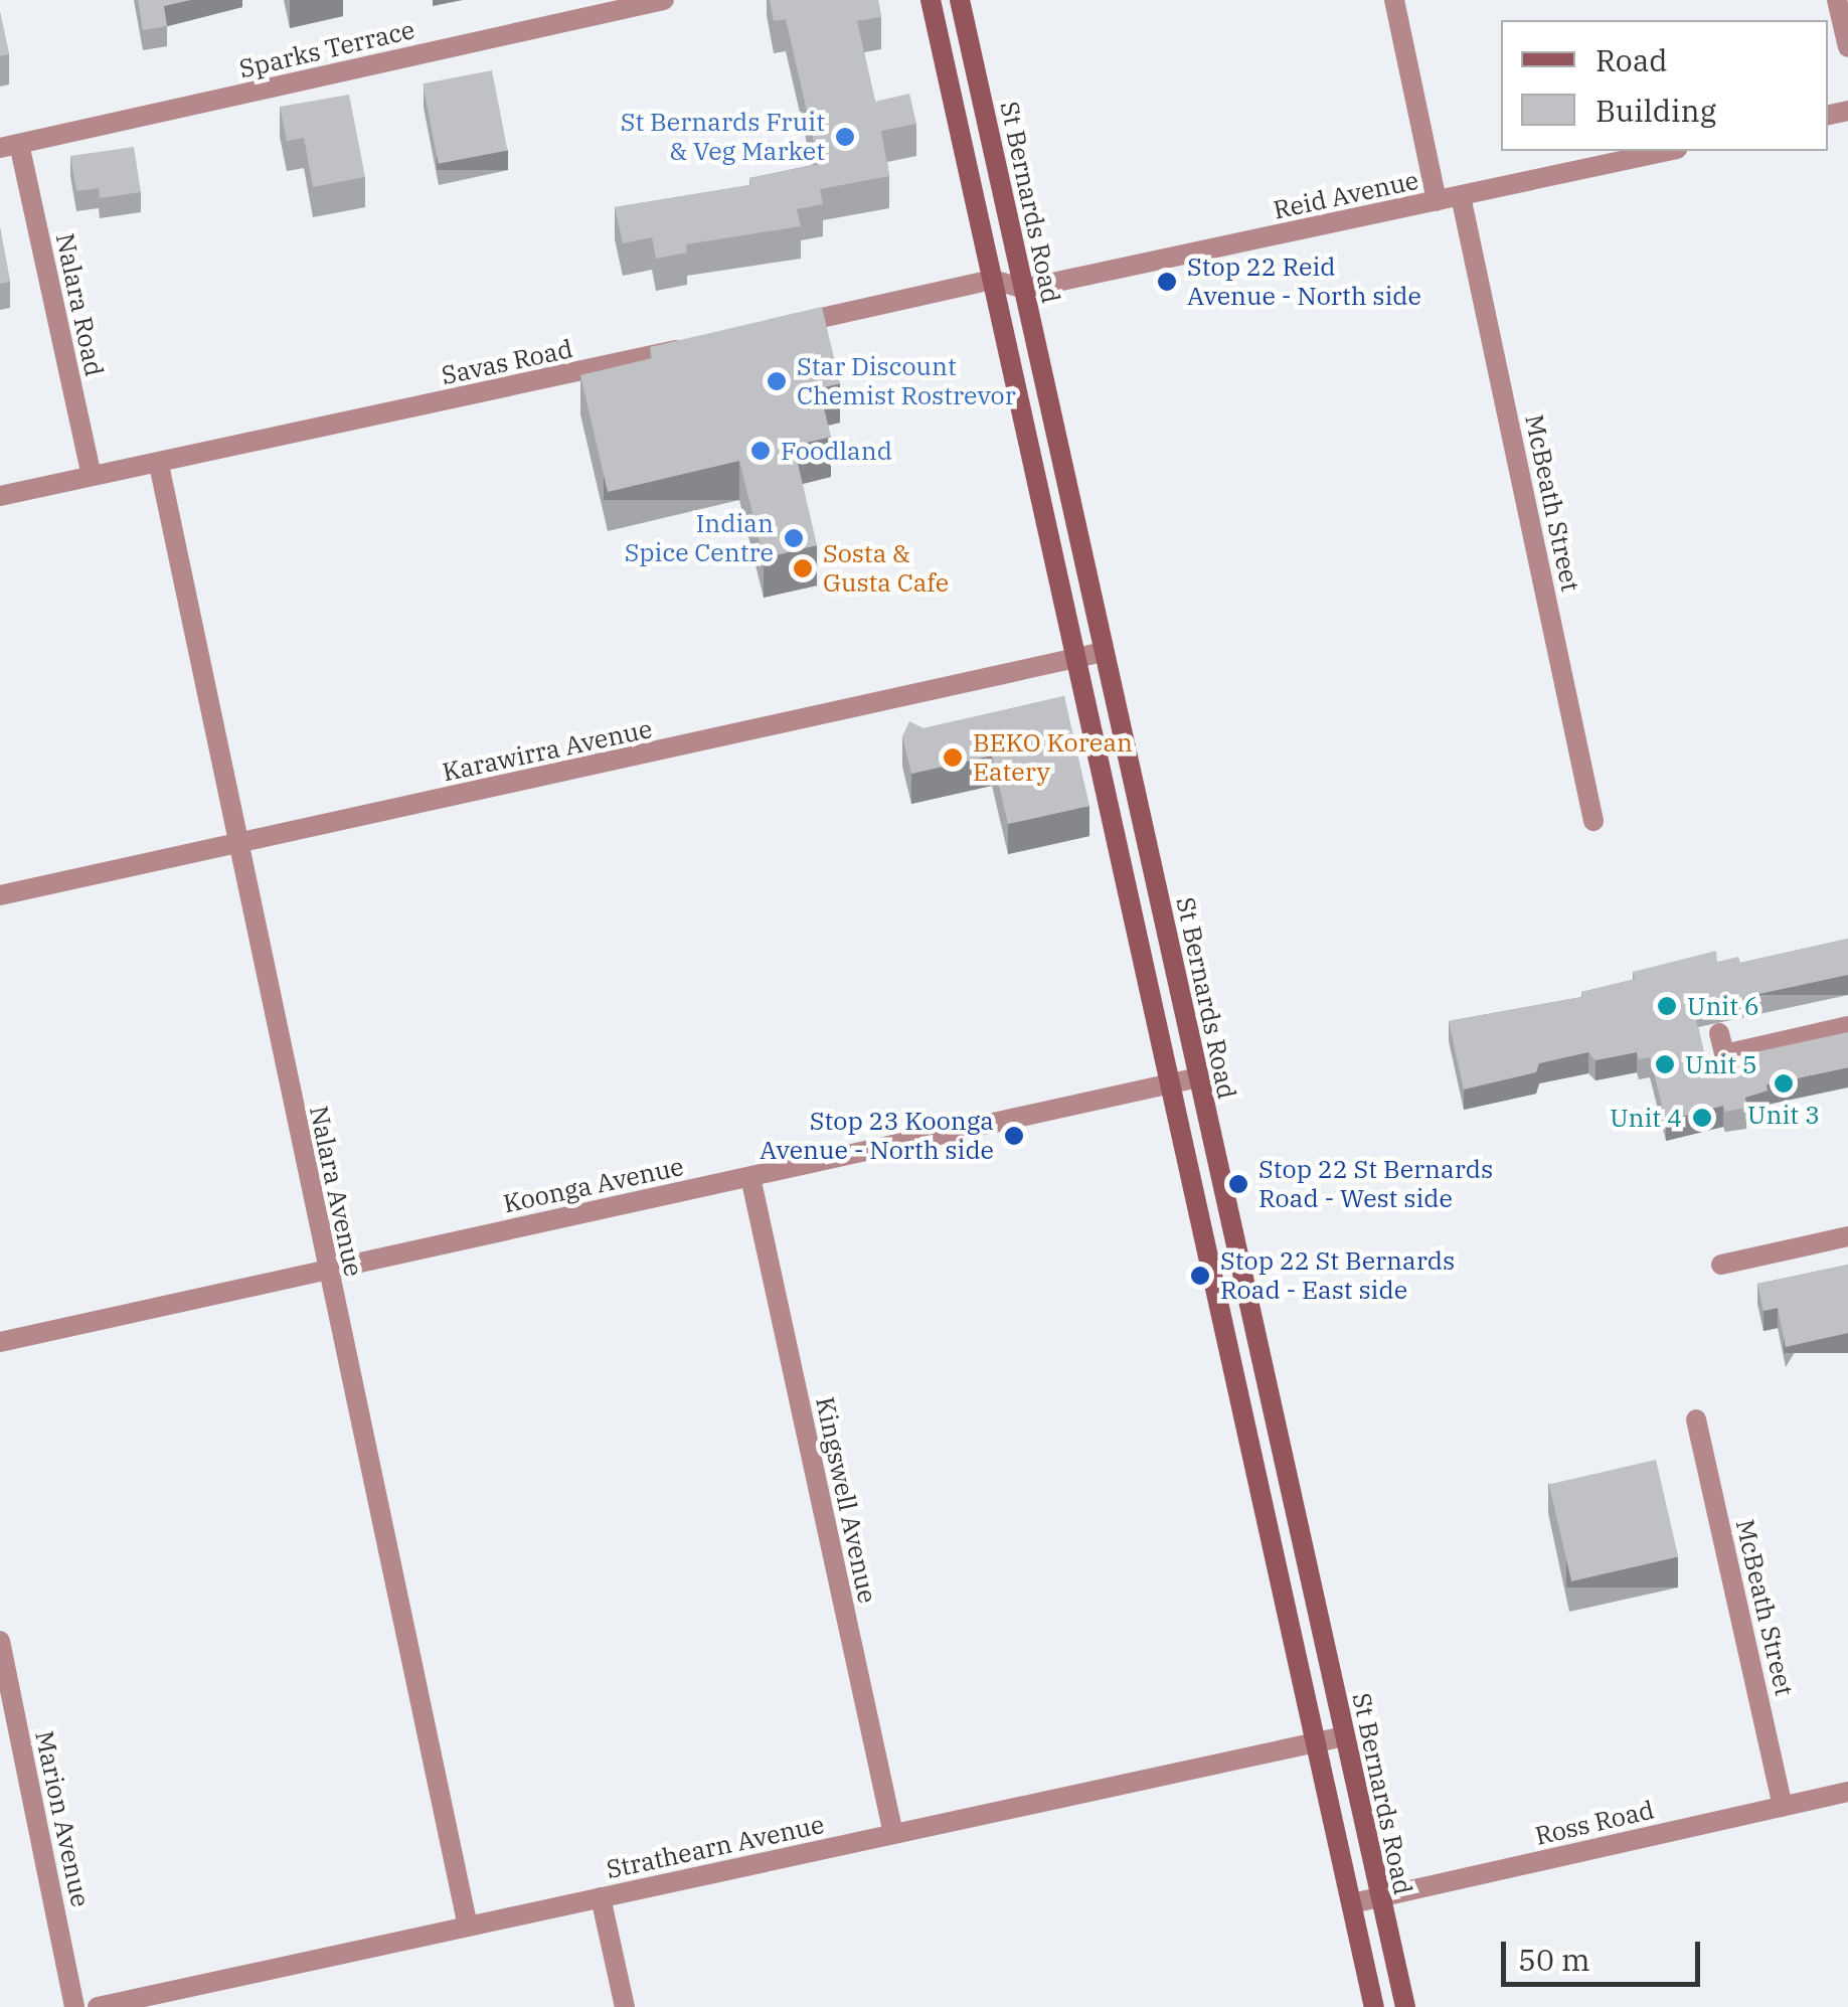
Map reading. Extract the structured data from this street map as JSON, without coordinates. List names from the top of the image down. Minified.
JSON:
{"streets":{"main road":["St Bernards Road"],"street":["Sparks Terrace","Reid Avenue","Nalara Road","Savas Road","McBeath Street","Karawirra Avenue","Koonga Avenue","Nalara Avenue","Kingswell Avenue","Marion Avenue","Ross Road","Strathearn Avenue"]},"crossings":[["Sparks Terrace","Nalara Road"],["Reid Avenue","St Bernards Road"],["Reid Avenue","McBeath Street"],["St Bernards Road","Karawirra Avenue"],["St Bernards Road","Koonga Avenue"],["St Bernards Road","Ross Road"],["St Bernards Road","Strathearn Avenue"],["Nalara Road","Savas Road"],["Savas Road","Nalara Avenue"],["McBeath Street","Ross Road"],["Karawirra Avenue","Nalara Avenue"],["Koonga Avenue","Nalara Avenue"],["Koonga Avenue","Kingswell Avenue"],["Nalara Avenue","Strathearn Avenue"],["Kingswell Avenue","Strathearn Avenue"]],"places":["St Bernards Fruit & Veg Market","Stop 22 Reid Avenue - North side","Star Discount Chemist Rostrevor","Foodland","Indian Spice Centre","Sosta & Gusta Cafe","BEKO Korean Eatery","Unit 6","Unit 5","Unit 3","Unit 4","Stop 23 Koonga Avenue - North side","Stop 22 St Bernards Road - West side","Stop 22 St Bernards Road - East side"],"legend":["Road","Building"],"scale_bar":"50 m"}
